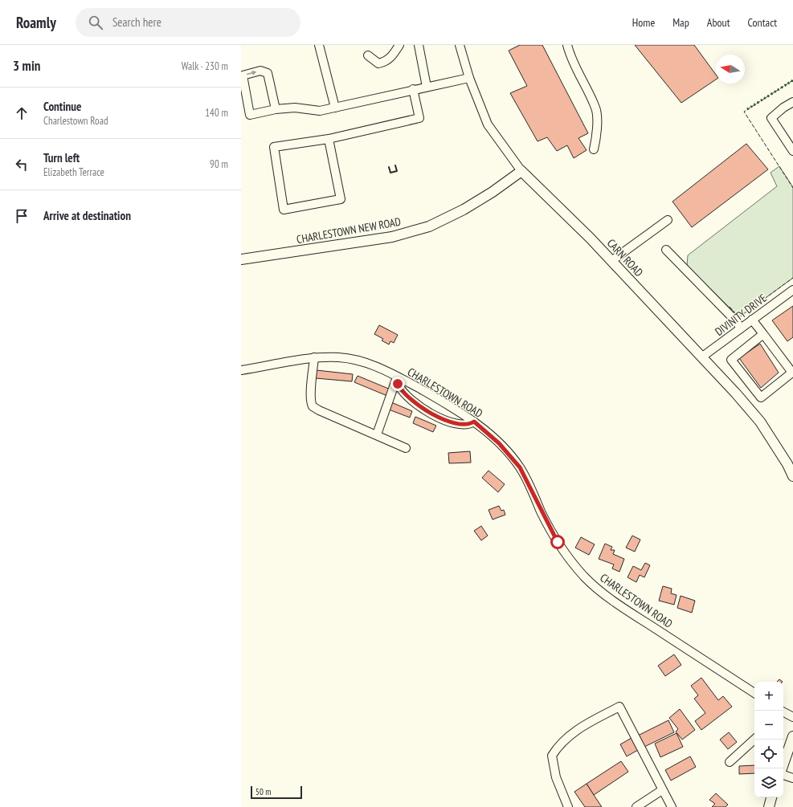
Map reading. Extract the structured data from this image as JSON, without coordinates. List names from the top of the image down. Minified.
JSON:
{"streets":{"main road":["CHARLESTOWN NEW ROAD","CARN ROAD"],"street":["DIVINITY DRIVE","CHARLESTOWN ROAD"]},"crossings":[["CHARLESTOWN NEW ROAD","CARN ROAD"],["CARN ROAD","DIVINITY DRIVE"]],"scale_bar":"50 m","north":"left","page":{"header":"Roamly","search":"Search here","nav":["Home","Map","About","Contact"],"heading":["3 min","Walk · 230 m"],"list":[["Continue","Charlestown Road","140 m"],["Turn left","Elizabeth Terrace","90 m"],"Arrive at destination"],"map_buttons":["+","−"],"scale":"50 m"}}
